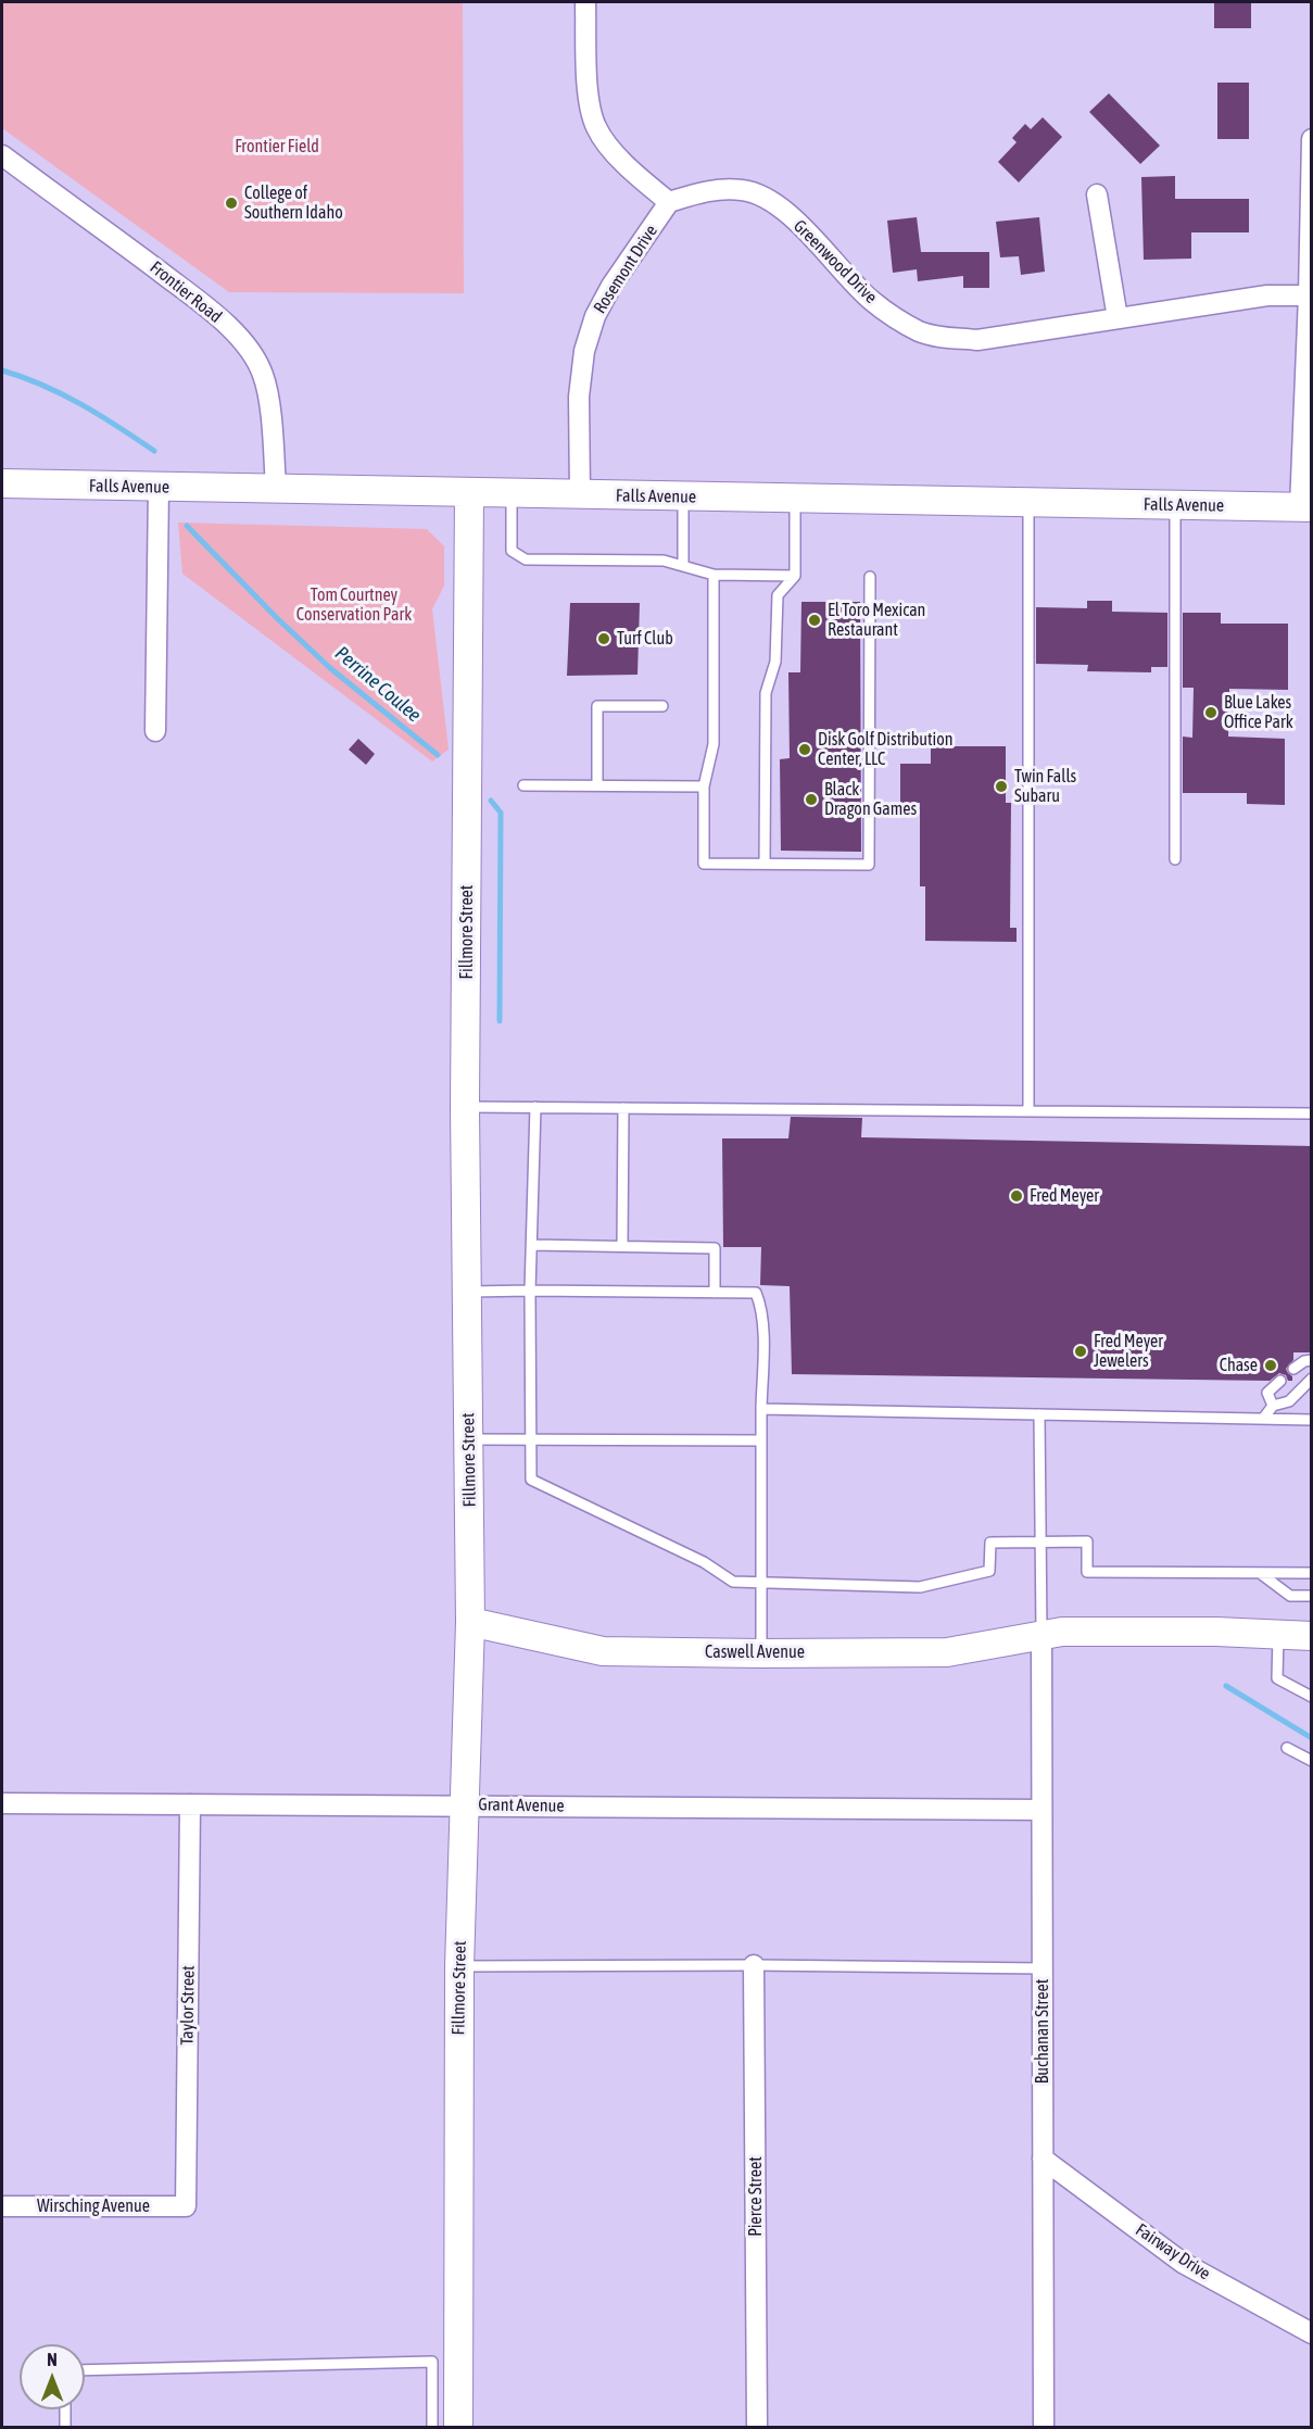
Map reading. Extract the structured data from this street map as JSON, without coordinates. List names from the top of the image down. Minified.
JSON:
{"streets":{"street":["Greenwood Drive","Rosemont Drive","Frontier Road","Falls Avenue","Fillmore Street","Caswell Avenue","Grant Avenue","Taylor Street","Buchanan Street","Pierce Street","Wirsching Avenue","Fairway Drive"]},"crossings":[["Greenwood Drive","Rosemont Drive"],["Rosemont Drive","Falls Avenue"],["Frontier Road","Falls Avenue"],["Falls Avenue","Fillmore Street"],["Fillmore Street","Caswell Avenue"],["Fillmore Street","Grant Avenue"],["Caswell Avenue","Buchanan Street"],["Grant Avenue","Taylor Street"],["Grant Avenue","Buchanan Street"],["Taylor Street","Wirsching Avenue"],["Buchanan Street","Fairway Drive"]],"water":["Perrine Coulee"],"parks":["Frontier Field","Tom Courtney Conservation Park"],"places":["College of Southern Idaho","El Toro Mexican Restaurant","Turf Club","Blue Lakes Office Park","Disk Golf Distribution Center, LLC","Twin Falls Subaru","Black Dragon Games","Fred Meyer","Fred Meyer Jewelers","Chase"],"north":"top"}
